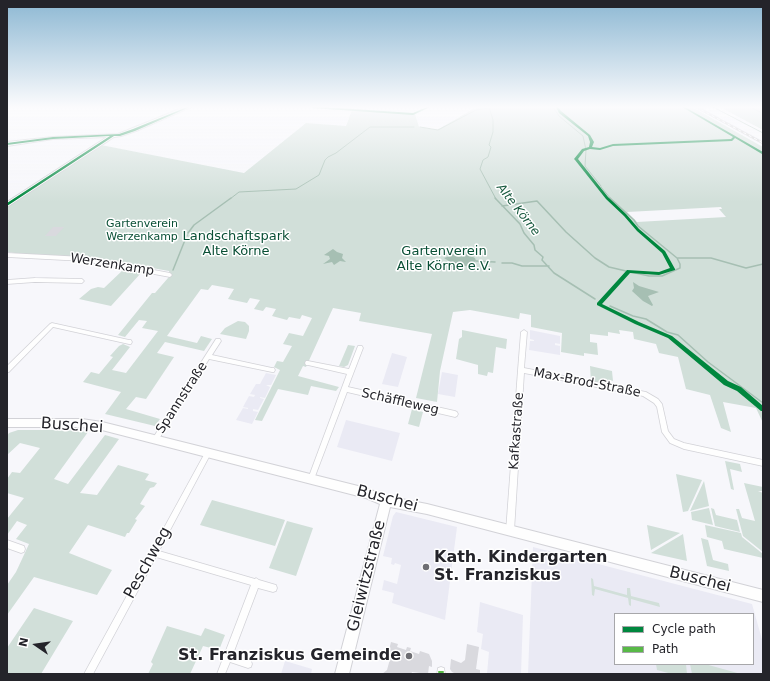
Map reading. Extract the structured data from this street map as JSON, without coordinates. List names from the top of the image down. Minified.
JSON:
{"streets":{"street":["Werzenkamp","Max-Brod-Straße","Spannstraße","Schäffleweg","Buschei","Kafkastraße","Peschweg","Gleiwitzstraße"]},"crossings":[["Max-Brod-Straße","Kafkastraße"],["Spannstraße","Buschei"],["Schäffleweg","Buschei"],["Buschei","Kafkastraße"],["Buschei","Peschweg"],["Buschei","Gleiwitzstraße"]],"water":["Alte Körne"],"parks":["Gartenverein Werzenkamp","Landschaftspark Alte Körne","Gartenverein Alte Körne e.V."],"places":["Kath. Kindergarten St. Franziskus","St. Franziskus Gemeinde"],"legend":["Cycle path","Path"],"north":"left"}
